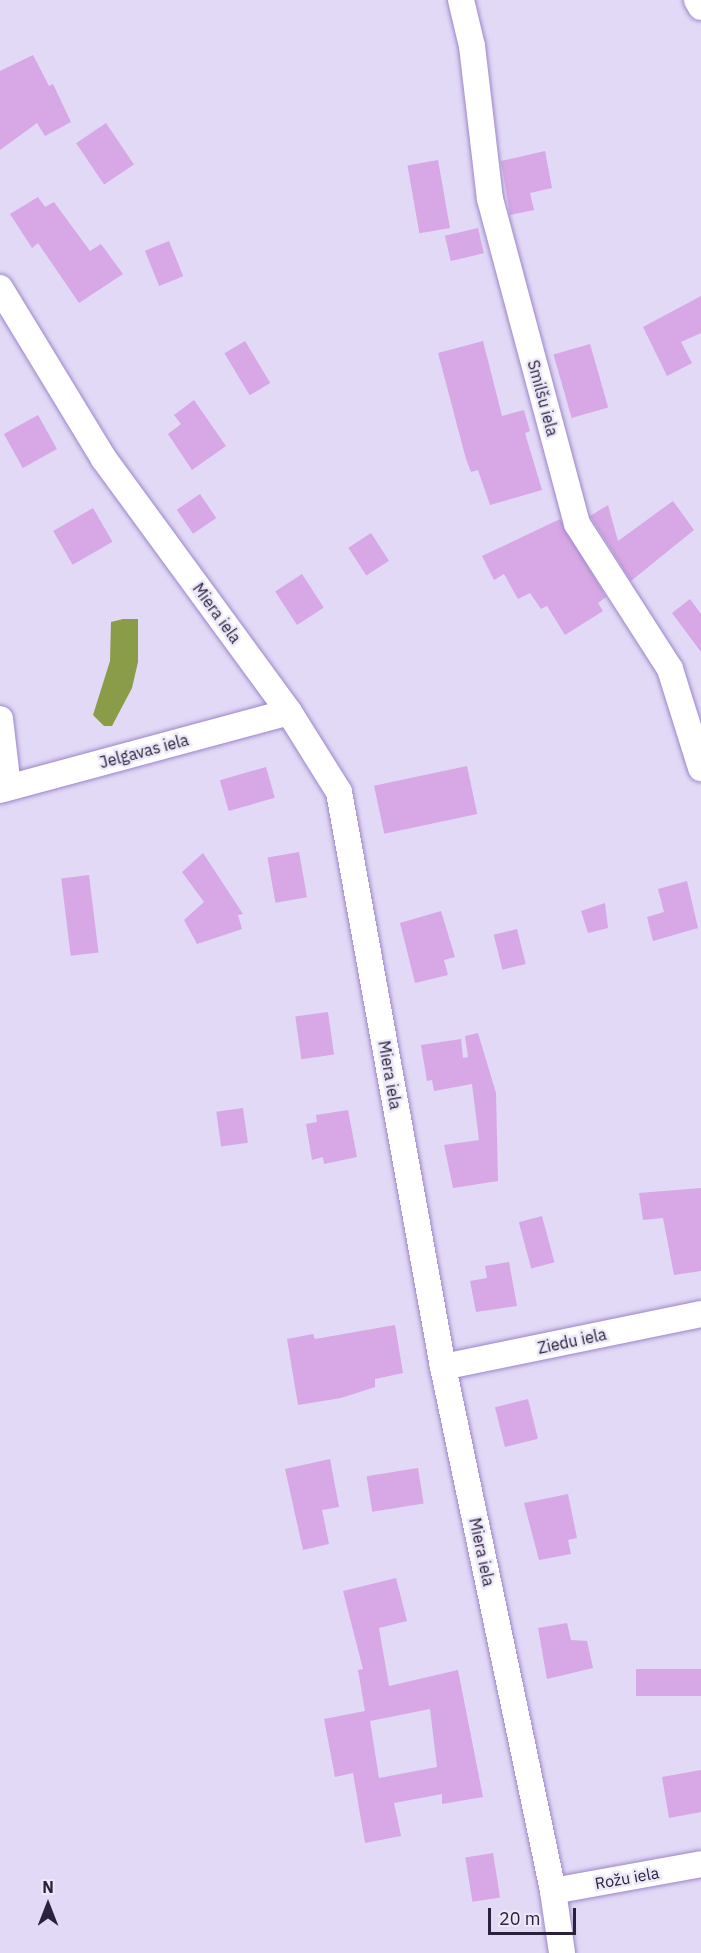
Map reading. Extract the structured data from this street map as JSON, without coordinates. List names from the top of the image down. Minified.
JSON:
{"streets":{"street":["Smilšu iela","Miera iela","Jelgavas iela","Ziedu iela","Rožu iela"]},"crossings":[["Miera iela","Jelgavas iela"],["Miera iela","Ziedu iela"],["Miera iela","Rožu iela"]],"scale_bar":"20 m","north":"top"}
